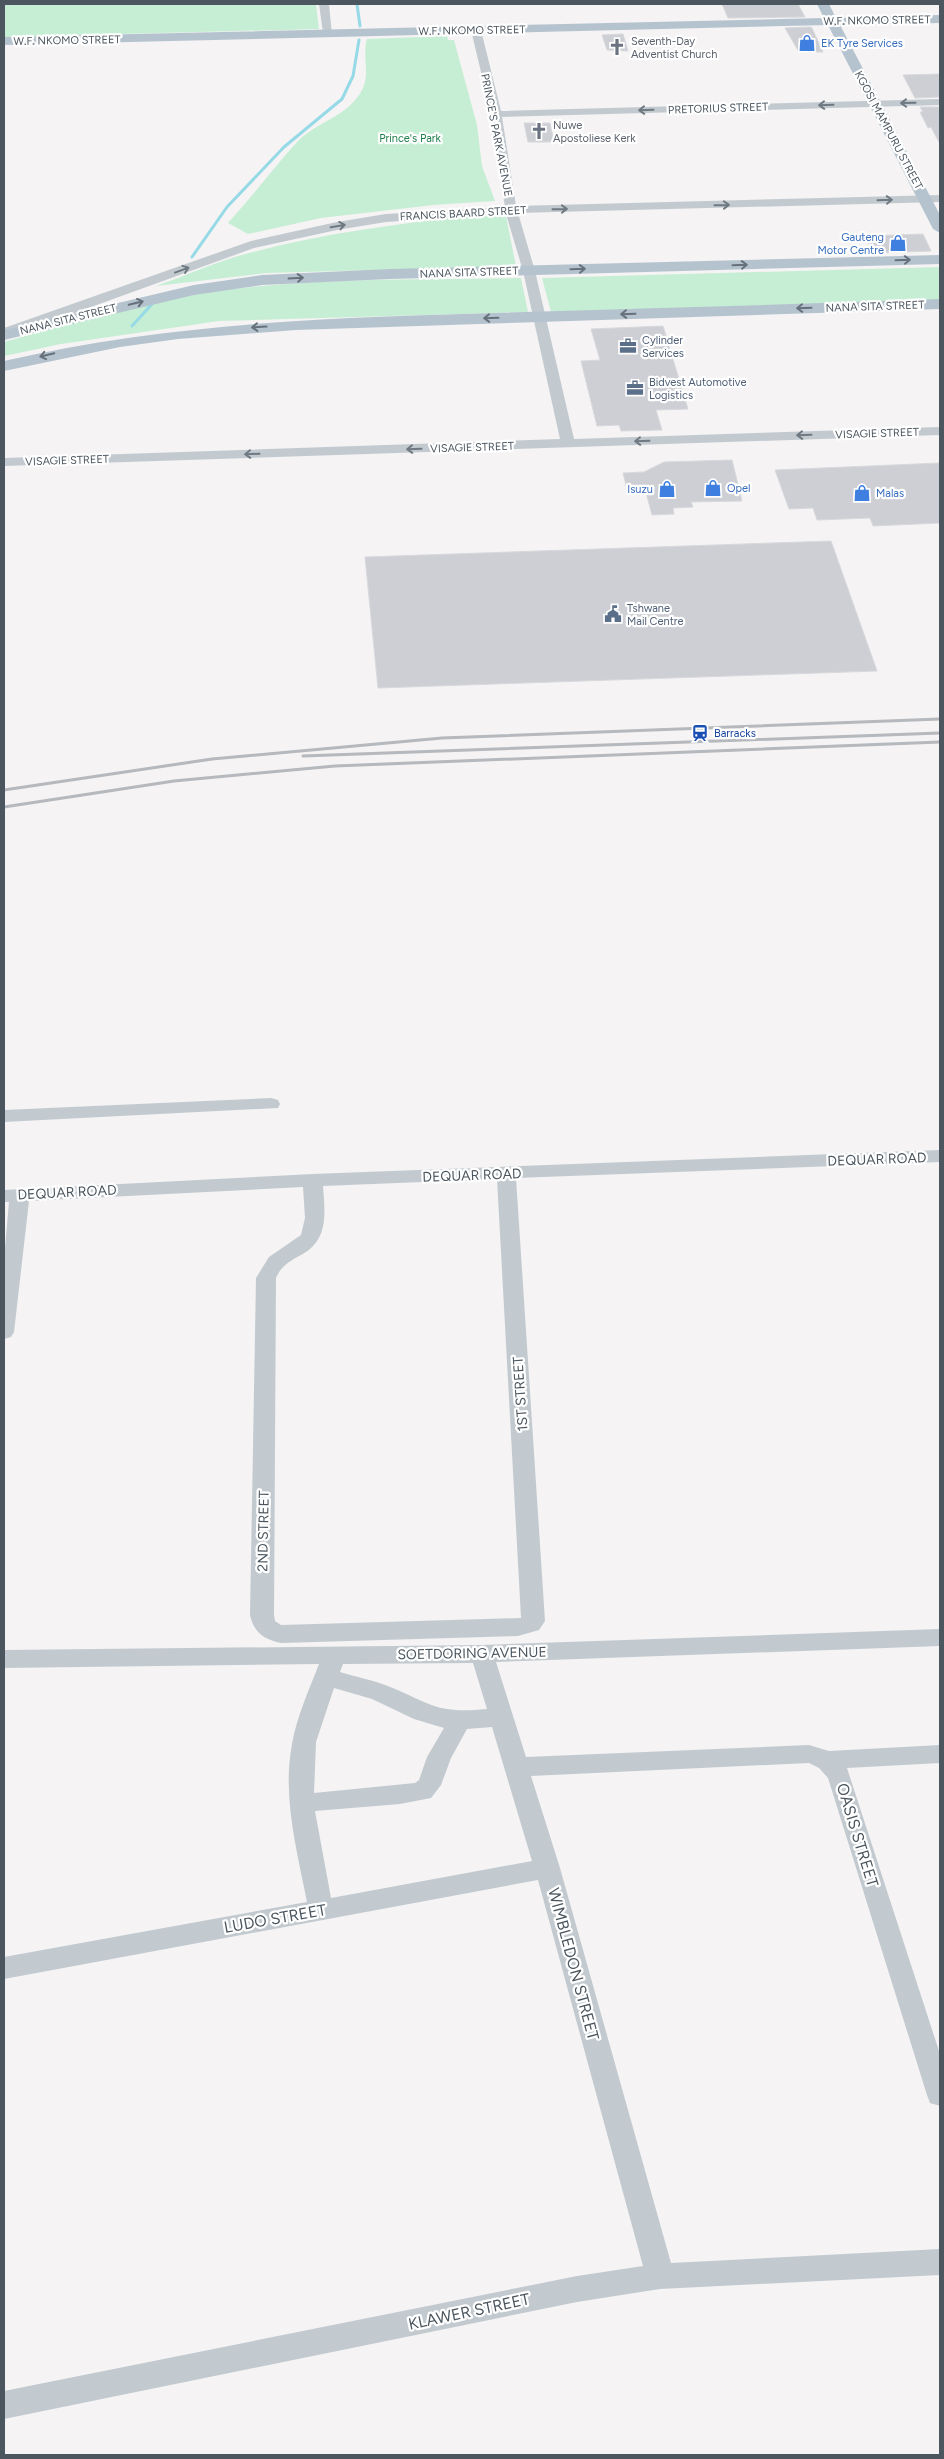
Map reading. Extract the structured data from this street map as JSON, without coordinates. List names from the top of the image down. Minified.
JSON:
{"streets":{"main road":["W.F. NKOMO STREET","KGOSI MAMPURU STREET","NANA SITA STREET"],"street":["PRETORIUS STREET","PRINCE'S PARK AVENUE","FRANCIS BAARD STREET","VISAGIE STREET","DEQUAR ROAD","1ST STREET","2ND STREET","SOETDORING AVENUE","OASIS STREET","LUDO STREET","WIMBLEDON STREET","KLAWER STREET"]},"crossings":[["W.F. NKOMO STREET","KGOSI MAMPURU STREET"],["W.F. NKOMO STREET","PRINCE'S PARK AVENUE"],["PRETORIUS STREET","KGOSI MAMPURU STREET"],["PRETORIUS STREET","PRINCE'S PARK AVENUE"],["KGOSI MAMPURU STREET","FRANCIS BAARD STREET"],["PRINCE'S PARK AVENUE","FRANCIS BAARD STREET"],["PRINCE'S PARK AVENUE","NANA SITA STREET"],["PRINCE'S PARK AVENUE","VISAGIE STREET"],["FRANCIS BAARD STREET","NANA SITA STREET"],["DEQUAR ROAD","1ST STREET"],["DEQUAR ROAD","2ND STREET"],["1ST STREET","2ND STREET"],["SOETDORING AVENUE","WIMBLEDON STREET"],["LUDO STREET","WIMBLEDON STREET"],["WIMBLEDON STREET","KLAWER STREET"]],"one_way":["PRETORIUS STREET","FRANCIS BAARD STREET","VISAGIE STREET"],"parks":["Prince's Park"],"places":{"shop":["EK Tyre Services","Gauteng Motor Centre","Opel","Isuzu","Malas"],"church":["Seventh-Day Adventist Church","Nuwe Apostoliese Kerk"],"office":["Cylinder Services","Bidvest Automotive Logistics"],"public building":["Tshwane Mail Centre"],"station":["Barracks"]}}
